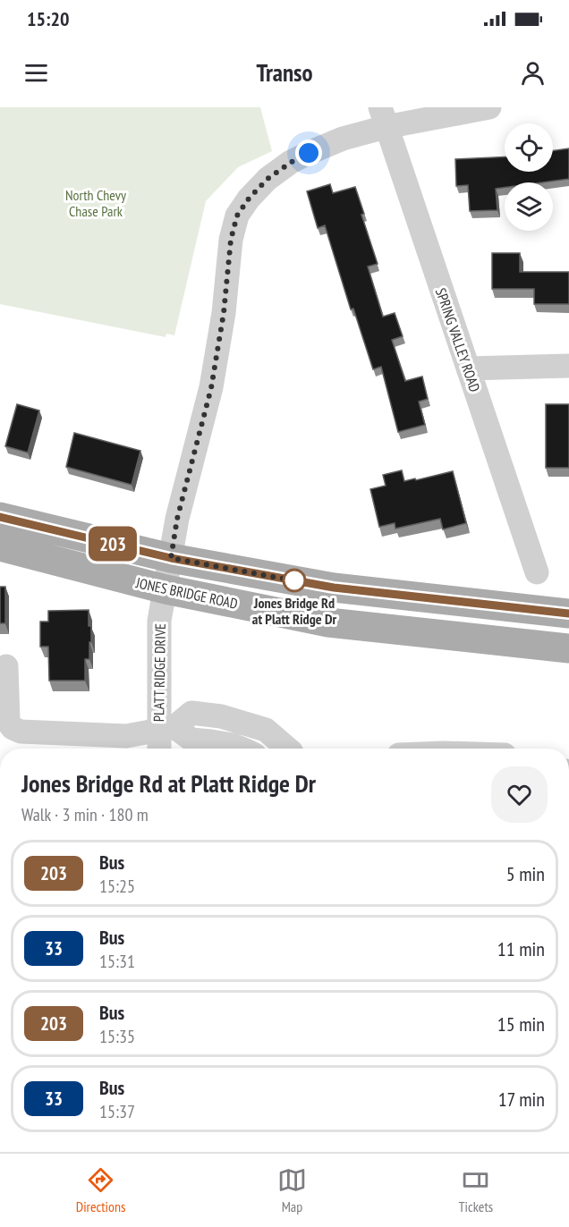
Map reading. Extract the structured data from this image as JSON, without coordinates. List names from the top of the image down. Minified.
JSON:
{"streets":{"main road":["JONES BRIDGE ROAD"],"street":["SPRING VALLEY ROAD","PLATT RIDGE DRIVE"]},"crossings":[["SPRING VALLEY ROAD","PLATT RIDGE DRIVE"],["JONES BRIDGE ROAD","PLATT RIDGE DRIVE"]],"parks":["North Chevy Chase Park"],"places":["Jones Bridge Rd at Platt Ridge Dr"],"lines":["bus line 203"],"page":{"status":"15:20","header":"Transo","on_map":"203","heading":["Jones Bridge Rd at Platt Ridge Dr","Walk · 3 min · 180 m"],"list":[{"mark":"203","name":"Bus","note":"15:25","value":"5 min"},{"mark":"33","name":"Bus","note":"15:31","value":"11 min"},{"mark":"203","name":"Bus","note":"15:35","value":"15 min"},{"mark":"33","name":"Bus","note":"15:37","value":"17 min"}],"tabs":["Directions","Map","Tickets"]}}
